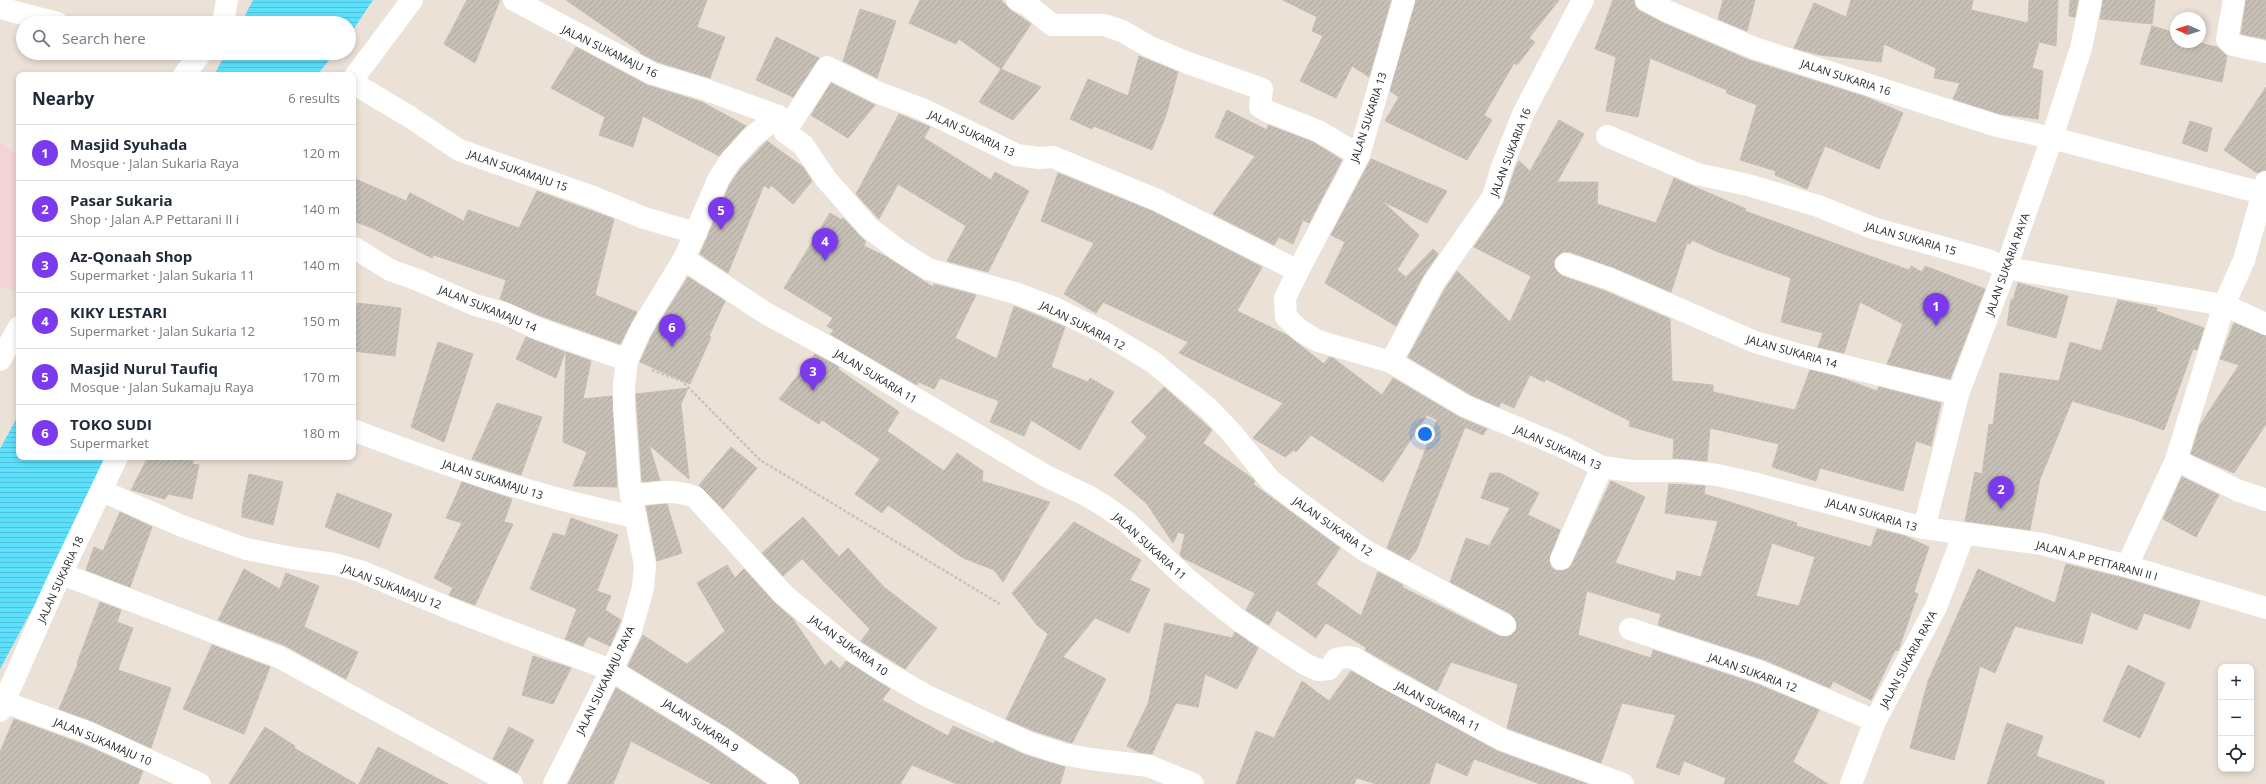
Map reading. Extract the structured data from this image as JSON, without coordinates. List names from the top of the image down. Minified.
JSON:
{"streets":{"street":["JALAN SUKAMAJU 16","JALAN SUKARIA 16","JALAN SUKARIA 13","JALAN SUKAMAJU 15","JALAN SUKARIA 15","JALAN SUKARIA RAYA","JALAN SUKAMAJU 14","JALAN SUKARIA 12","JALAN SUKARIA 14","JALAN SUKARIA 11","JALAN SUKAMAJU 13","JALAN A.P PETTARANI II I","JALAN SUKARIA 18","JALAN SUKAMAJU 12","JALAN SUKARIA 10","JALAN SUKAMAJU RAYA","JALAN SUKARIA 9","JALAN SUKAMAJU 10"]},"crossings":[["JALAN SUKAMAJU 16","JALAN SUKARIA 13"],["JALAN SUKAMAJU 16","JALAN SUKARIA 12"],["JALAN SUKAMAJU 16","JALAN SUKAMAJU RAYA"],["JALAN SUKARIA 16","JALAN SUKARIA 13"],["JALAN SUKARIA 16","JALAN SUKARIA RAYA"],["JALAN SUKARIA 13","JALAN SUKARIA RAYA"],["JALAN SUKARIA 13","JALAN SUKARIA 12"],["JALAN SUKARIA 13","JALAN A.P PETTARANI II I"],["JALAN SUKARIA 13","JALAN SUKAMAJU RAYA"],["JALAN SUKAMAJU 15","JALAN SUKAMAJU RAYA"],["JALAN SUKARIA 15","JALAN SUKARIA RAYA"],["JALAN SUKARIA RAYA","JALAN SUKARIA 12"],["JALAN SUKARIA RAYA","JALAN SUKARIA 14"],["JALAN SUKARIA RAYA","JALAN A.P PETTARANI II I"],["JALAN SUKAMAJU 14","JALAN SUKAMAJU RAYA"],["JALAN SUKARIA 12","JALAN SUKAMAJU RAYA"],["JALAN SUKARIA 11","JALAN SUKAMAJU RAYA"],["JALAN SUKAMAJU 13","JALAN SUKARIA 10"],["JALAN SUKAMAJU 13","JALAN SUKAMAJU RAYA"],["JALAN SUKARIA 18","JALAN SUKAMAJU 12"],["JALAN SUKARIA 18","JALAN SUKAMAJU 10"],["JALAN SUKAMAJU 12","JALAN SUKAMAJU RAYA"],["JALAN SUKAMAJU 12","JALAN SUKARIA 9"],["JALAN SUKARIA 10","JALAN SUKAMAJU RAYA"],["JALAN SUKAMAJU RAYA","JALAN SUKARIA 9"]],"north":"left","page":{"search":"Search here","heading":["Nearby","6 results"],"list":[{"mark":"1","name":"Masjid Syuhada","note":"Mosque · Jalan Sukaria Raya","value":"120 m"},{"mark":"2","name":"Pasar Sukaria","note":"Shop · Jalan A.P Pettarani II i","value":"140 m"},{"mark":"3","name":"Az-Qonaah Shop","note":"Supermarket · Jalan Sukaria 11","value":"140 m"},{"mark":"4","name":"KIKY LESTARI","note":"Supermarket · Jalan Sukaria 12","value":"150 m"},{"mark":"5","name":"Masjid Nurul Taufiq","note":"Mosque · Jalan Sukamaju Raya","value":"170 m"},{"mark":"6","name":"TOKO SUDI","note":"Supermarket","value":"180 m"}],"pins":["5","4","1","6","3","2"],"map_buttons":["+","−"]}}
